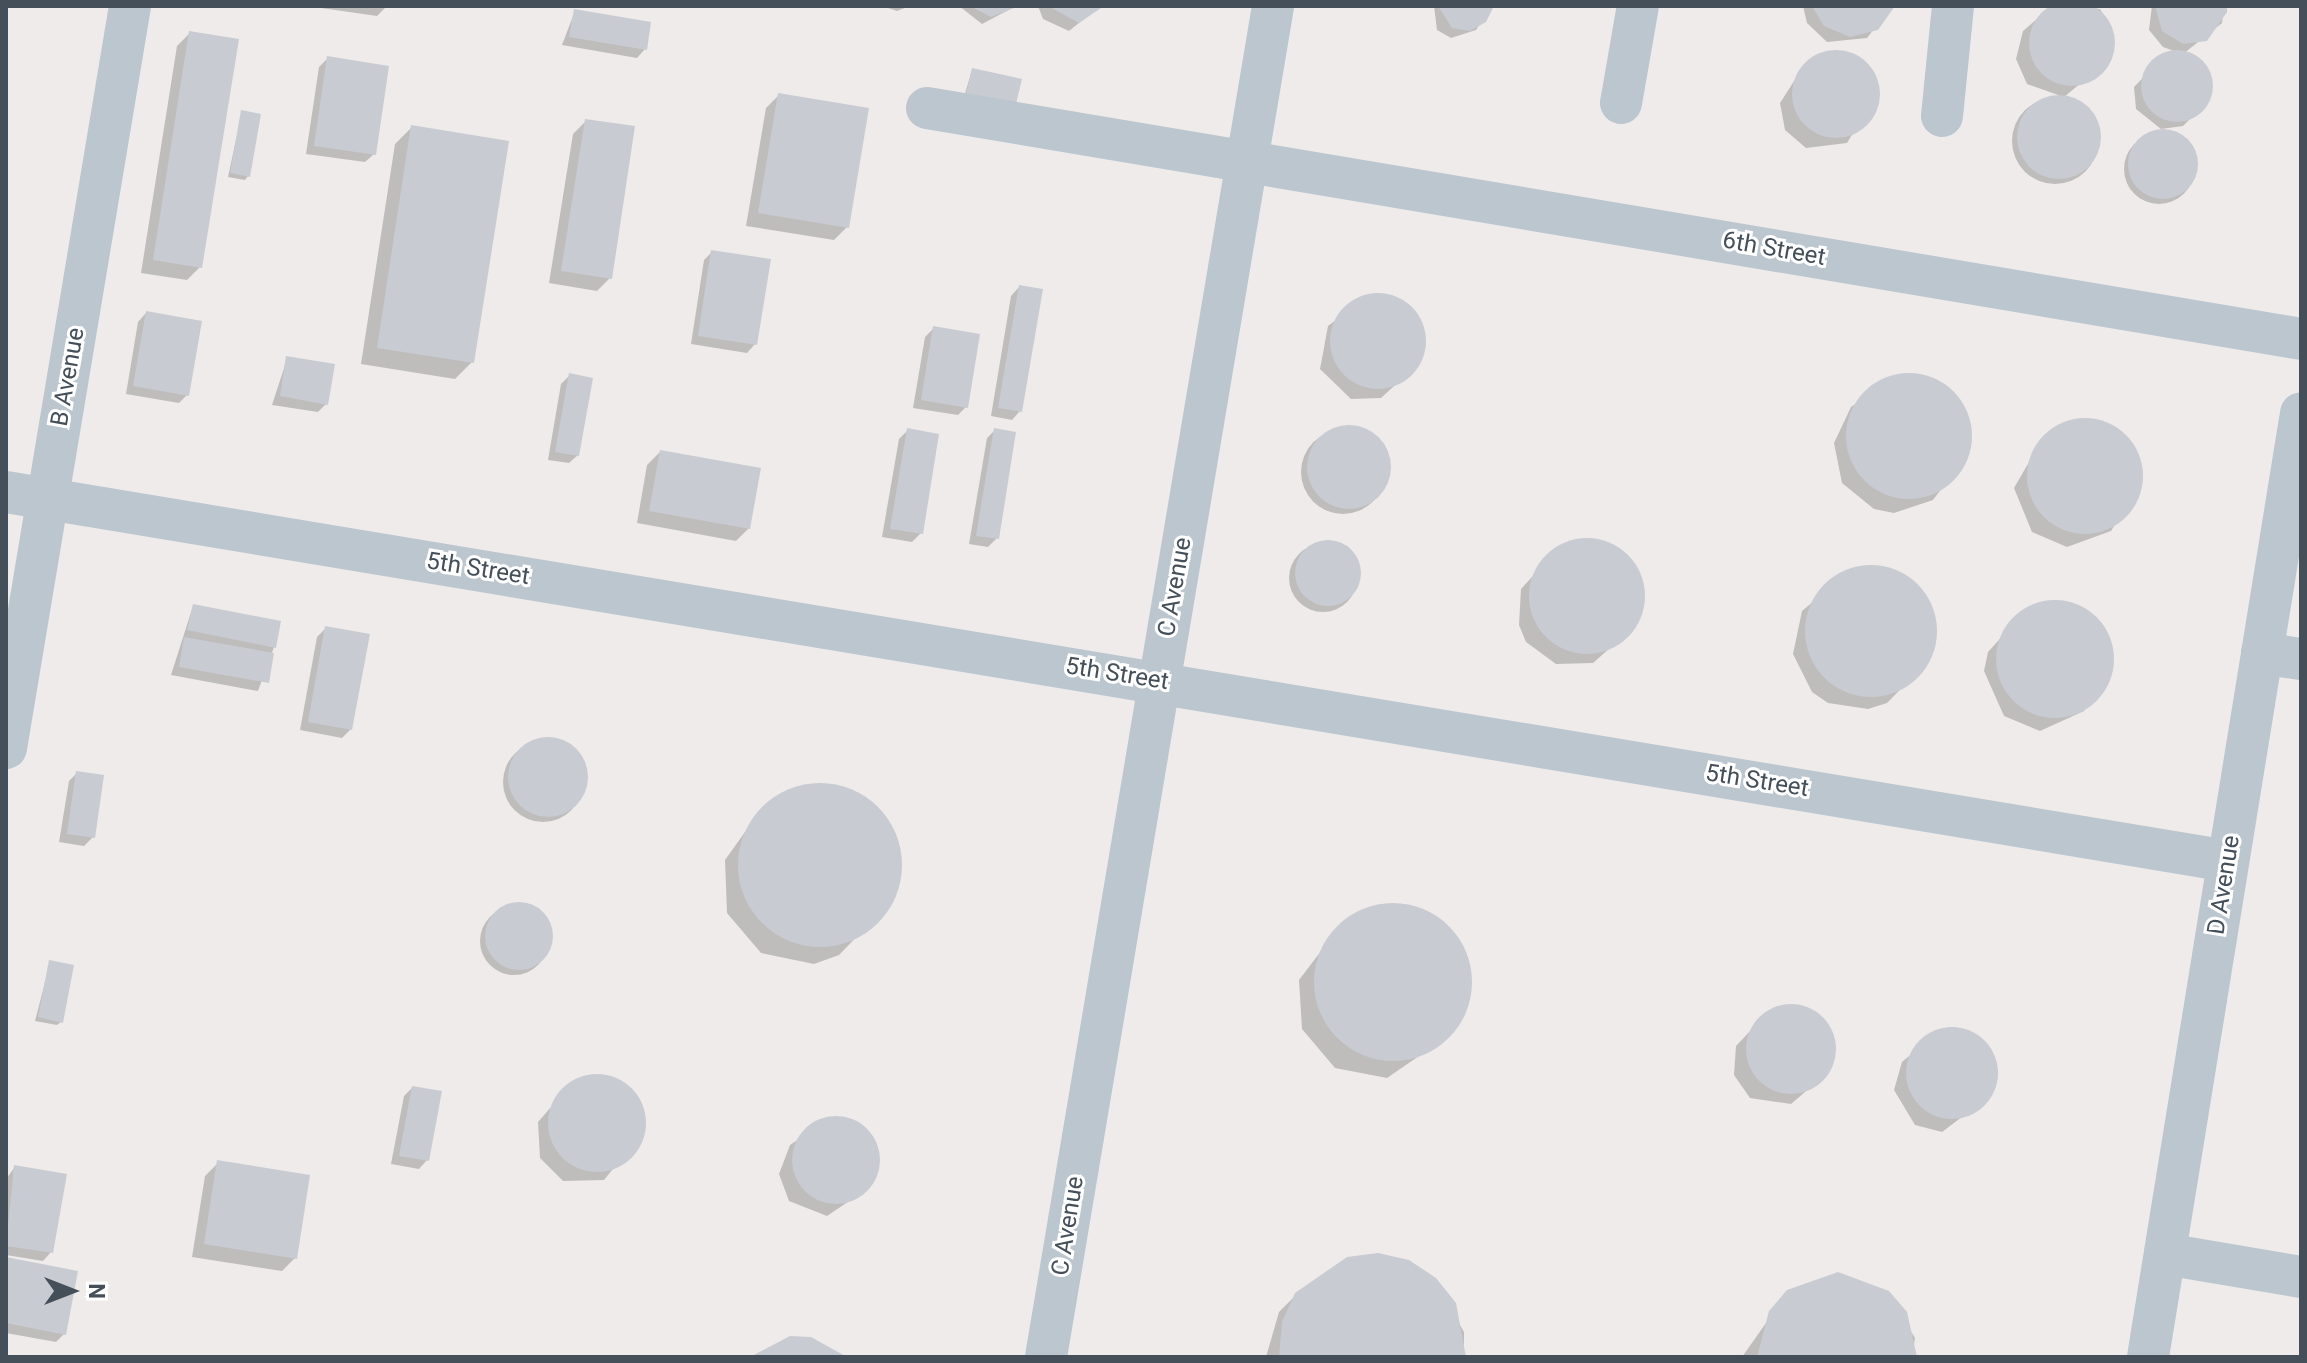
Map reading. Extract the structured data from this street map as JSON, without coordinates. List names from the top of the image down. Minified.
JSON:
{"streets":{"lane":["6th Street","B Avenue","5th Street","C Avenue","D Avenue"]},"crossings":[["6th Street","C Avenue"],["B Avenue","5th Street"],["5th Street","C Avenue"],["5th Street","D Avenue"]],"north":"right"}
